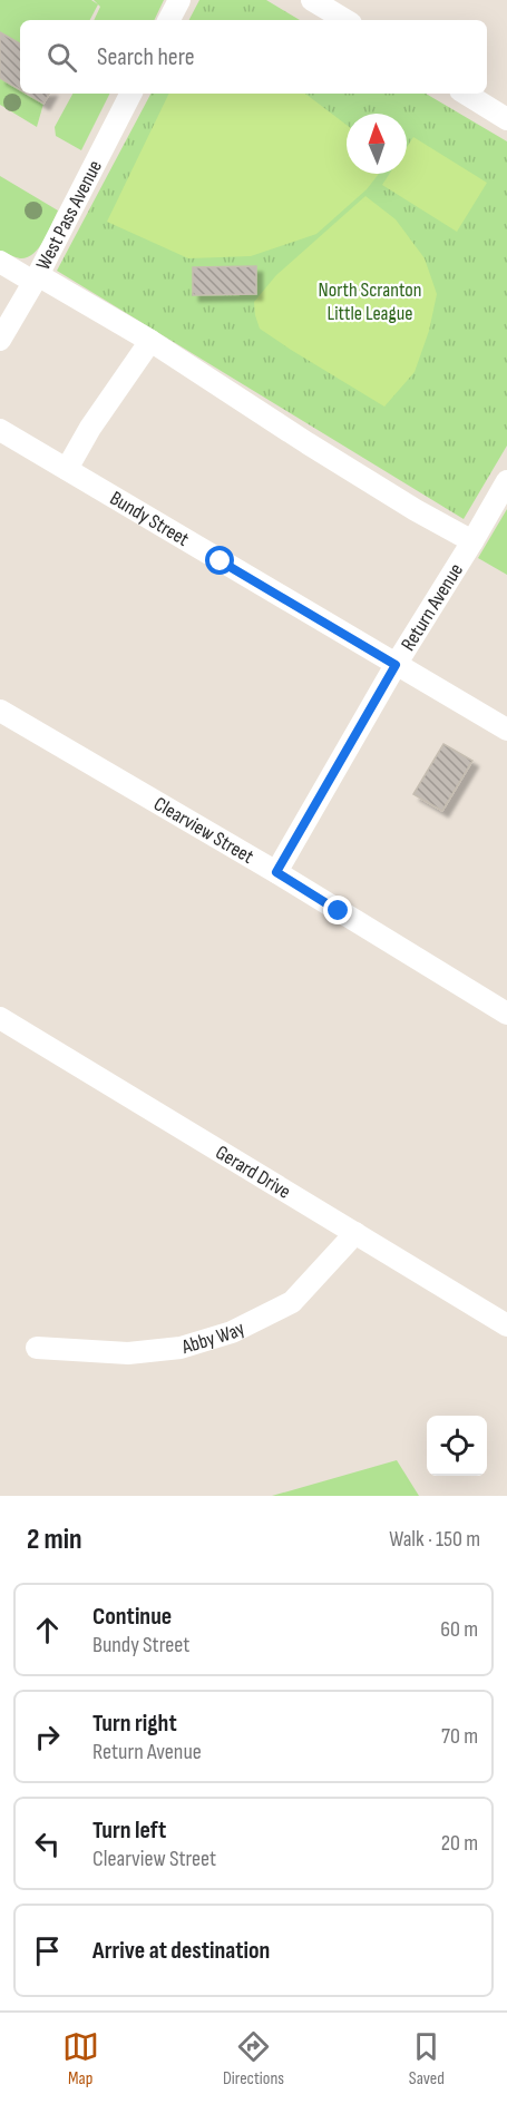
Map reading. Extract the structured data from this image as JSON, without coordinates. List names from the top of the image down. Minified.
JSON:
{"streets":{"street":["West Pass Avenue","Bundy Street","Return Avenue","Clearview Street","Gerard Drive","Abby Way"]},"crossings":[["Bundy Street","Return Avenue"],["Return Avenue","Clearview Street"],["Gerard Drive","Abby Way"]],"parks":["North Scranton Little League"],"north":"top","page":{"search":"Search here","heading":["2 min","Walk · 150 m"],"list":[["Continue","Bundy Street","60 m"],["Turn right","Return Avenue","70 m"],["Turn left","Clearview Street","20 m"],"Arrive at destination"],"nav":["Map","Directions","Saved"]}}
